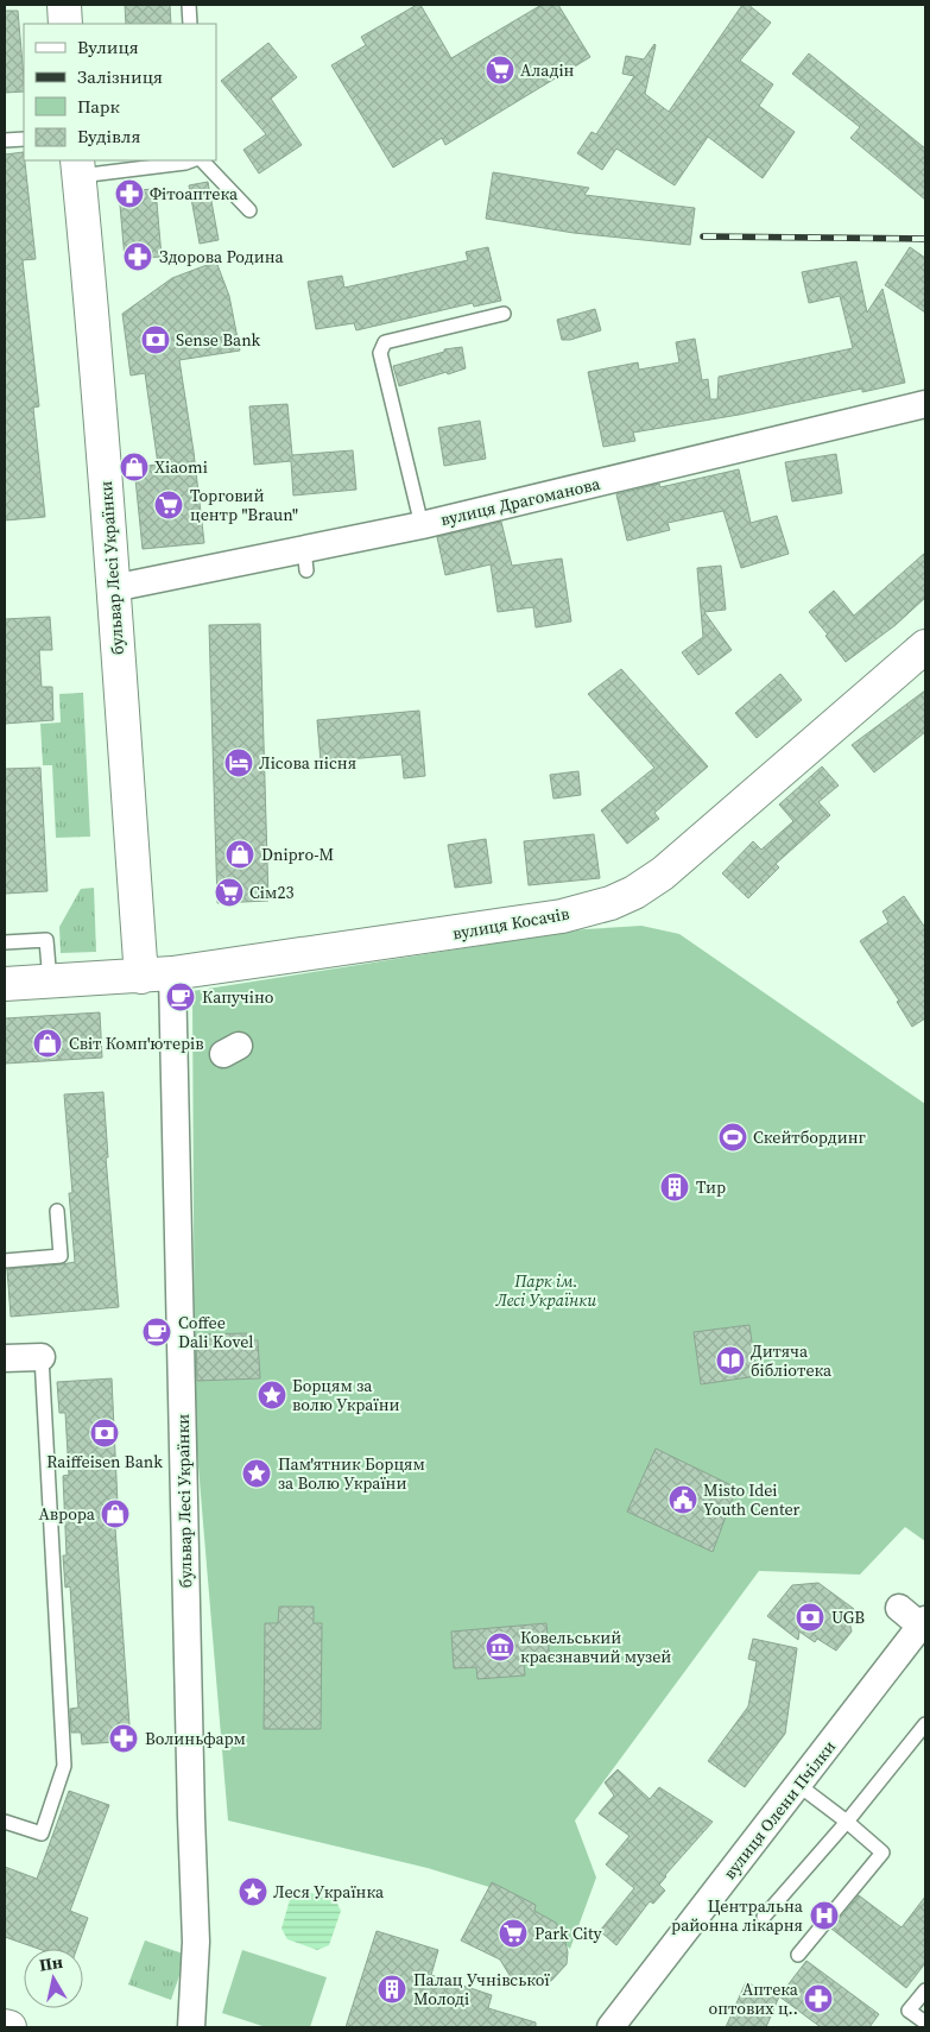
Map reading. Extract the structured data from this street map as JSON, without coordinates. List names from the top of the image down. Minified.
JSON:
{"streets":{"street":["вулиця Драгоманова","бульвар Лесі Українки","вулиця Косачів","вулиця Олени Пчілки"]},"crossings":[["вулиця Драгоманова","бульвар Лесі Українки"],["бульвар Лесі Українки","вулиця Косачів"]],"parks":["Парк ім. Лесі Українки"],"places":{"supermarket":["Аладін","Торговий центр \"Braun\"","Сім23","Park City"],"pharmacy":["Фітоаптека","Здорова Родина","Волиньфарм","Аптека оптових ц‥"],"bank":["Sense Bank","Raiffeisen Bank","UGB"],"shop":["Xiaomi","Dnipro-M","Світ Комп'ютерів","Аврора"],"hotel":["Лісова пісня"],"cafe":["Капучіно","Coffee Dali Kovel"],"sports":["Скейтбординг"],"building":["Тир","Палац Учнівської Молоді"],"library":["Дитяча бібліотека"],"place":["Борцям за волю України","Пам'ятник Борцям за Волю України","Леся Українка"],"public building":["Misto Idei Youth Center"],"museum":["Ковельський краєзнавчий музей"],"hospital":["Центральна районна лікарня"]},"legend":["Вулиця","Залізниця","Парк","Будівля"],"north":"top"}
